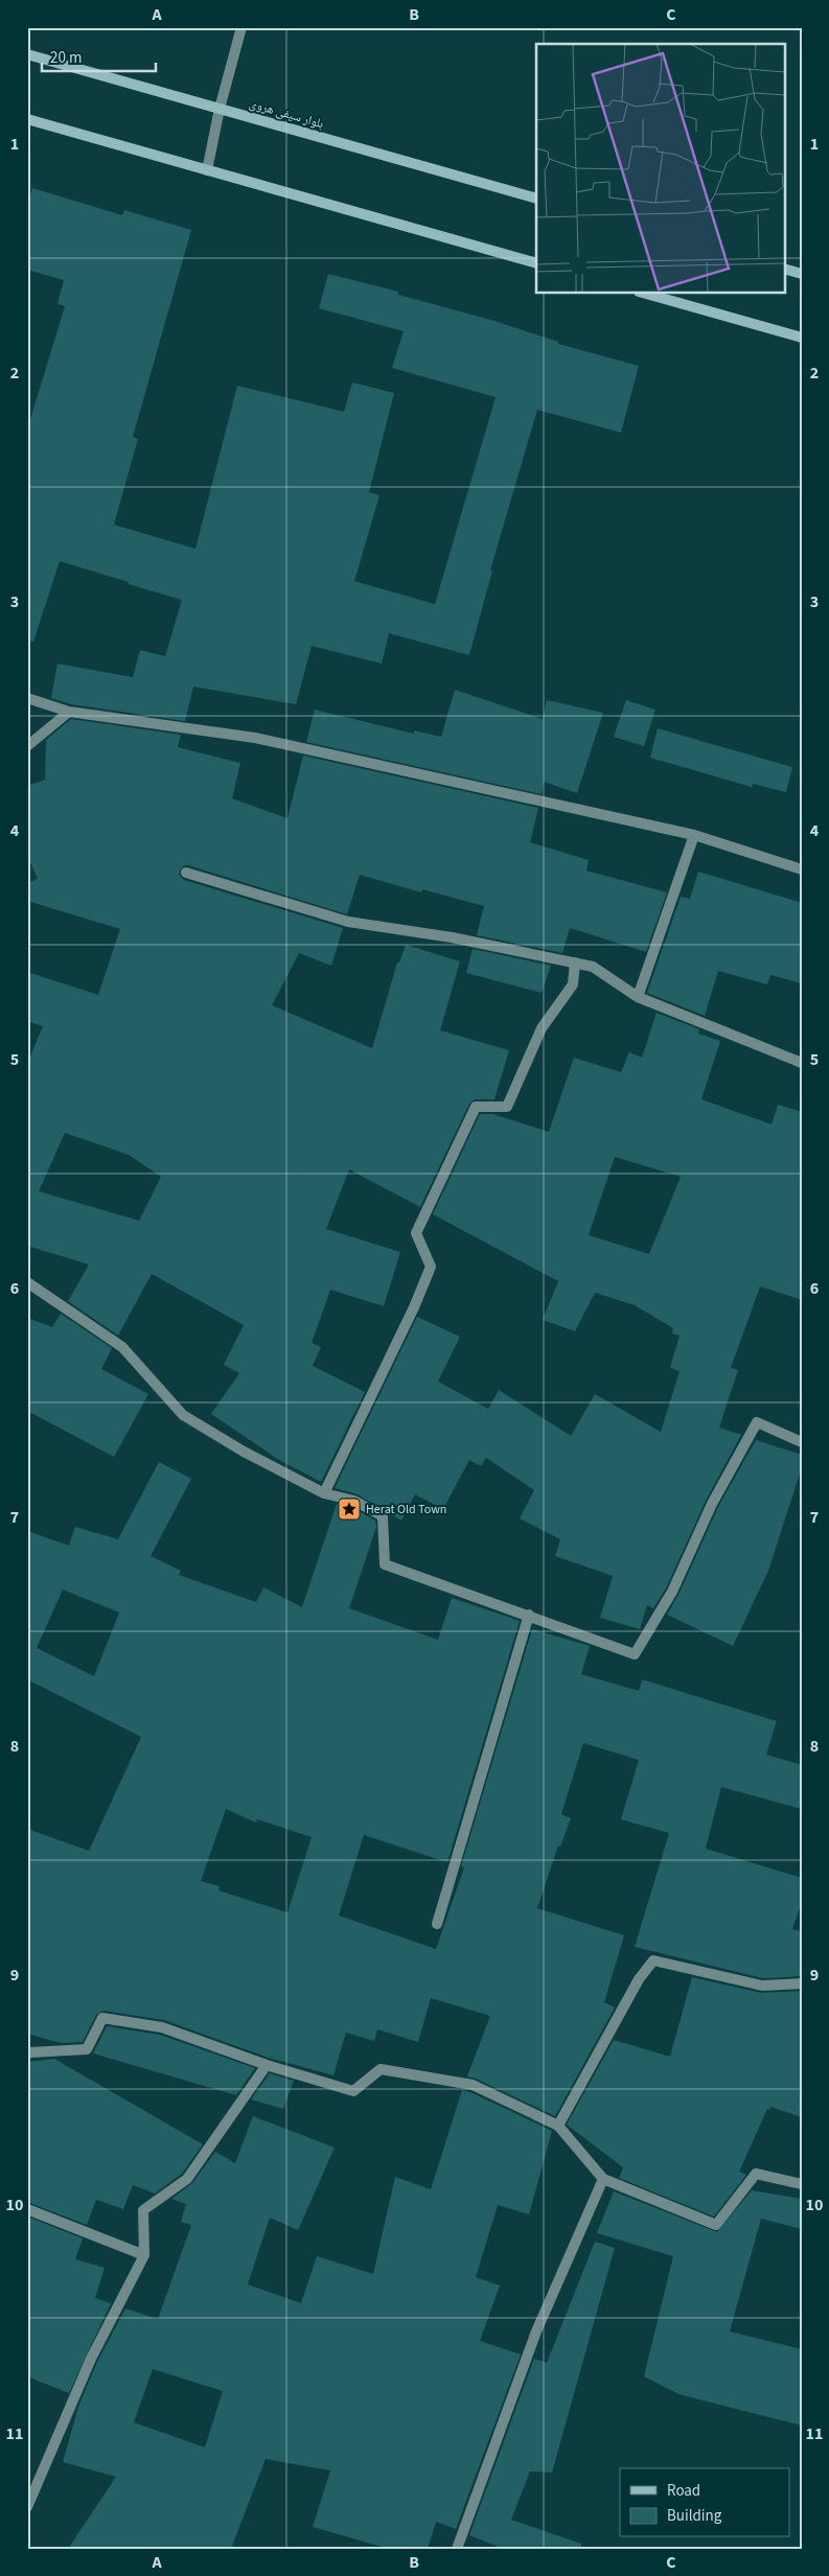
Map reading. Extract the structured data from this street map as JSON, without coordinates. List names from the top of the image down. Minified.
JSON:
{"streets":{"main road":["بلوار سیفی هروی"]},"places":{"place":["Herat Old Town"]},"legend":["Road","Building"],"scale_bar":"20 m","grid":{"columns":["A","B","C"],"rows":["1","2","3","4","5","6","7","8","9","10","11"]}}
